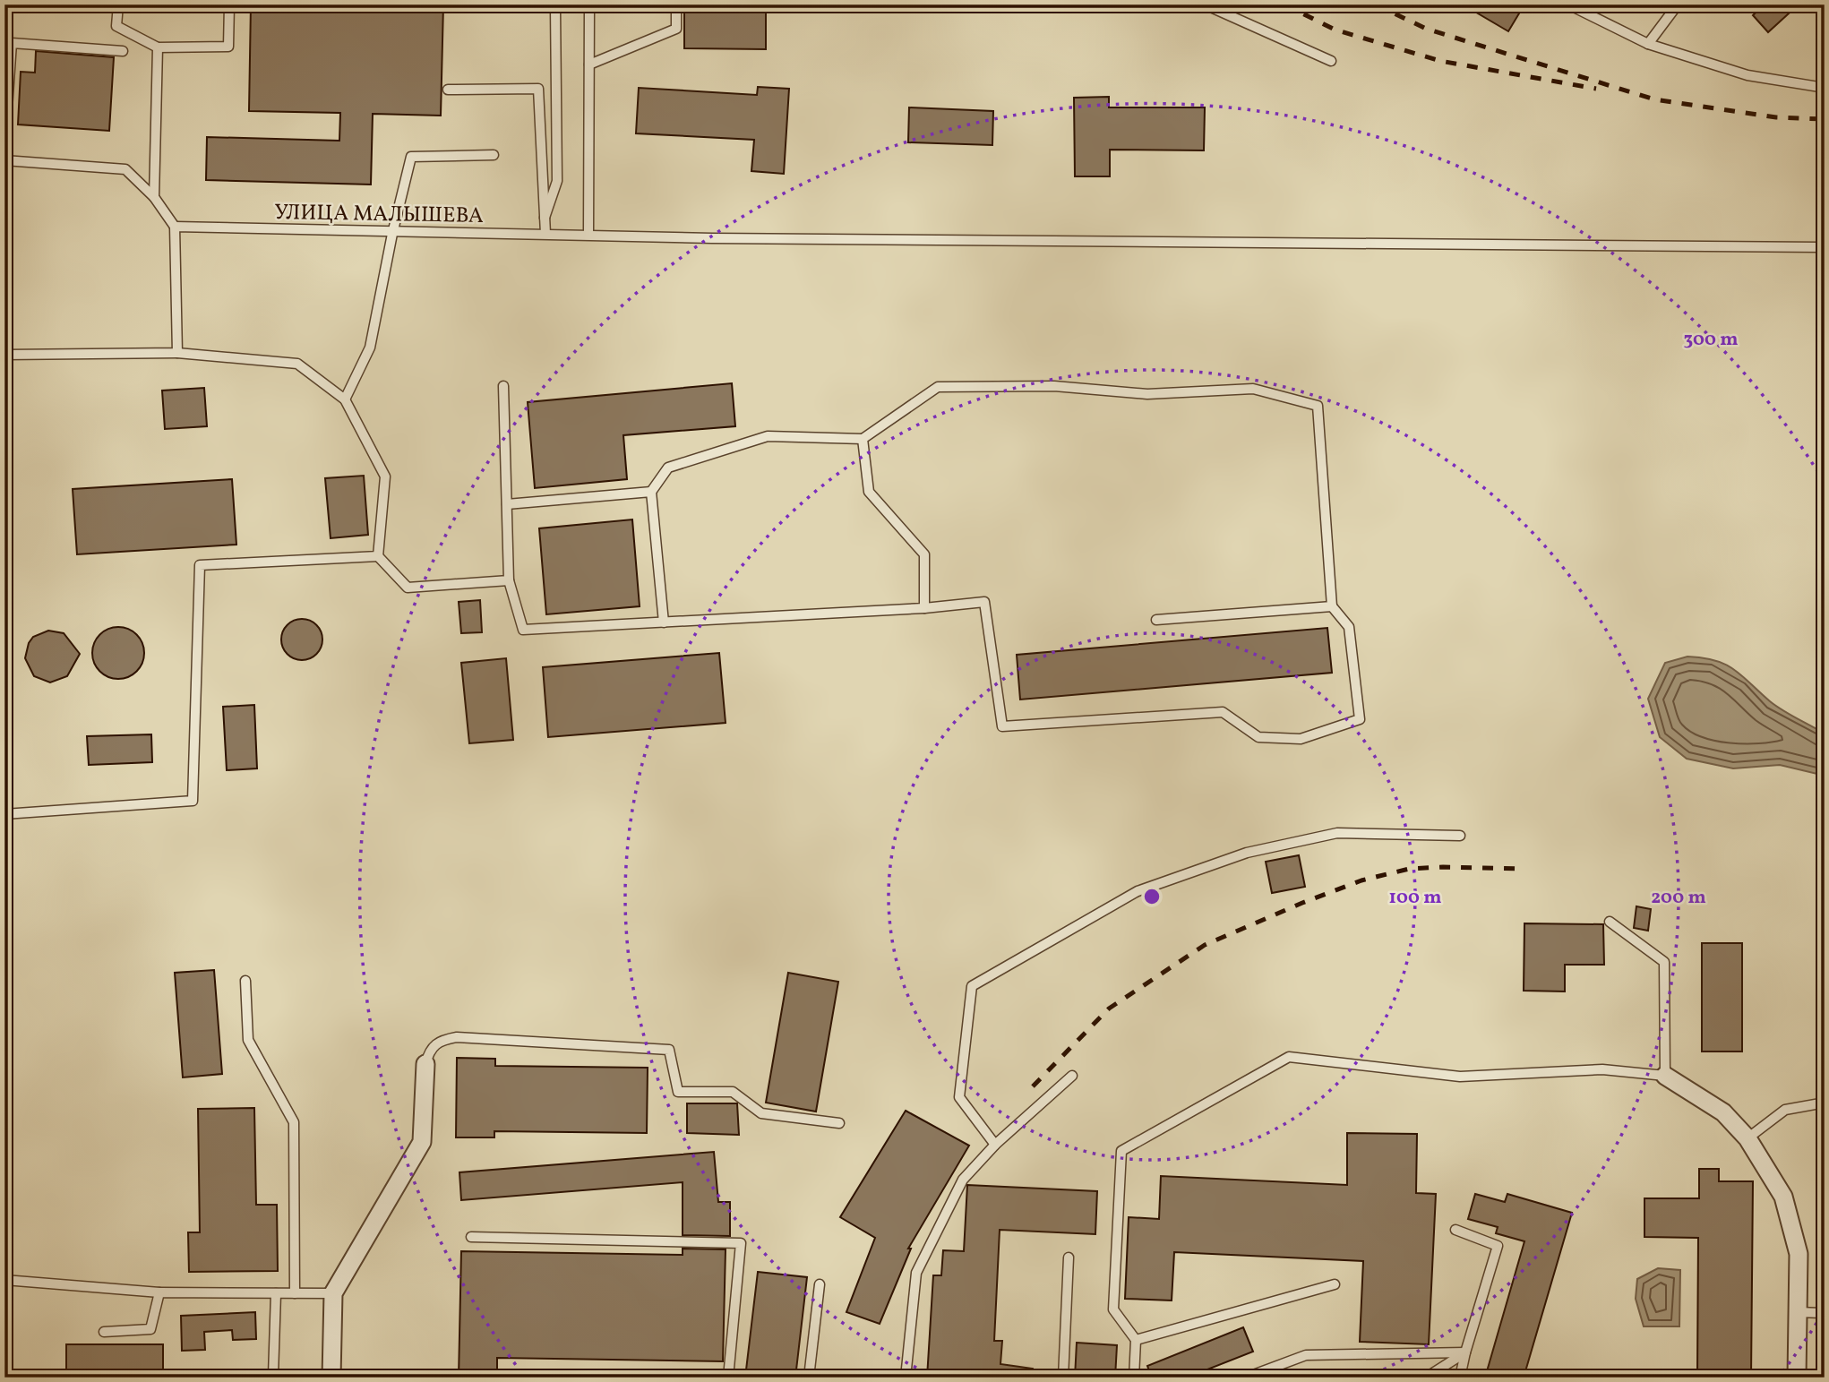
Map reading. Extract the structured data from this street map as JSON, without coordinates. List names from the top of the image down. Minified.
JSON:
{"streets":{"lane":["УЛИЦА МАЛЫШЕВА"]},"rings":["300 m","100 m","200 m"]}
